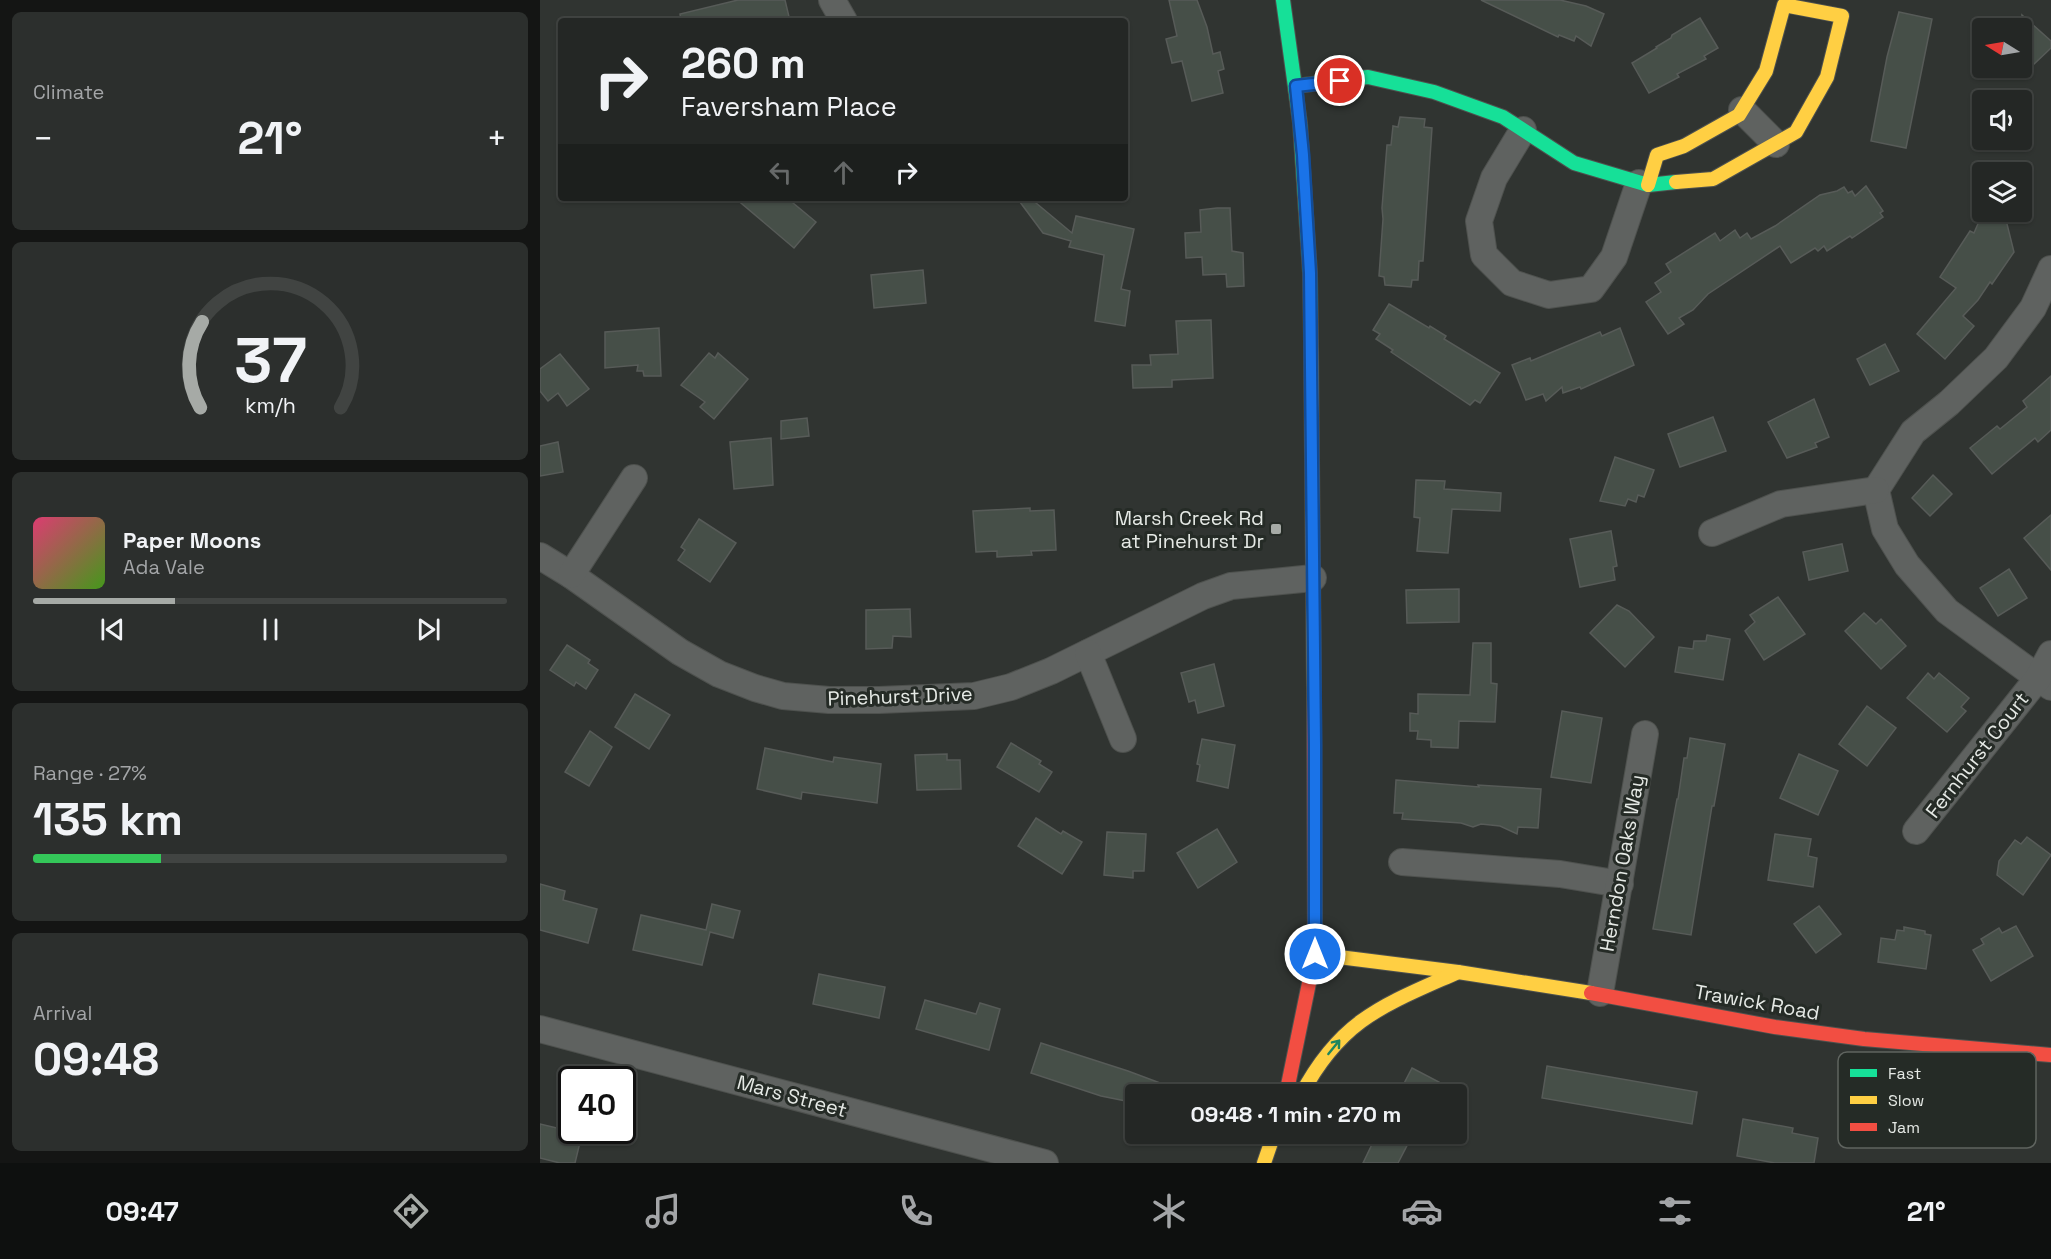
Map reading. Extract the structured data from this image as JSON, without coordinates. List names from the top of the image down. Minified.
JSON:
{"streets":{"street":["Pinehurst Drive","Fernhurst Court","Herndon Oaks Way","Trawick Road","Mars Street"]},"crossings":[["Herndon Oaks Way","Trawick Road"]],"places":{"transit":["Marsh Creek Rd at Pinehurst Dr"]},"legend":["Fast","Slow","Jam"],"north":"left","page":{"tile":["Climate",["Range · 27%","135 km"],["Arrival","09:48"]],"turn":["260 m","Faversham Place"],"heat":["−","21°","+"],"song":["Paper Moons","Ada Vale"],"limit":"40","trip":"09:48 · 1 min · 270 m","tabs":["09:47","21°"],"gauge":["37","km/h"]}}
